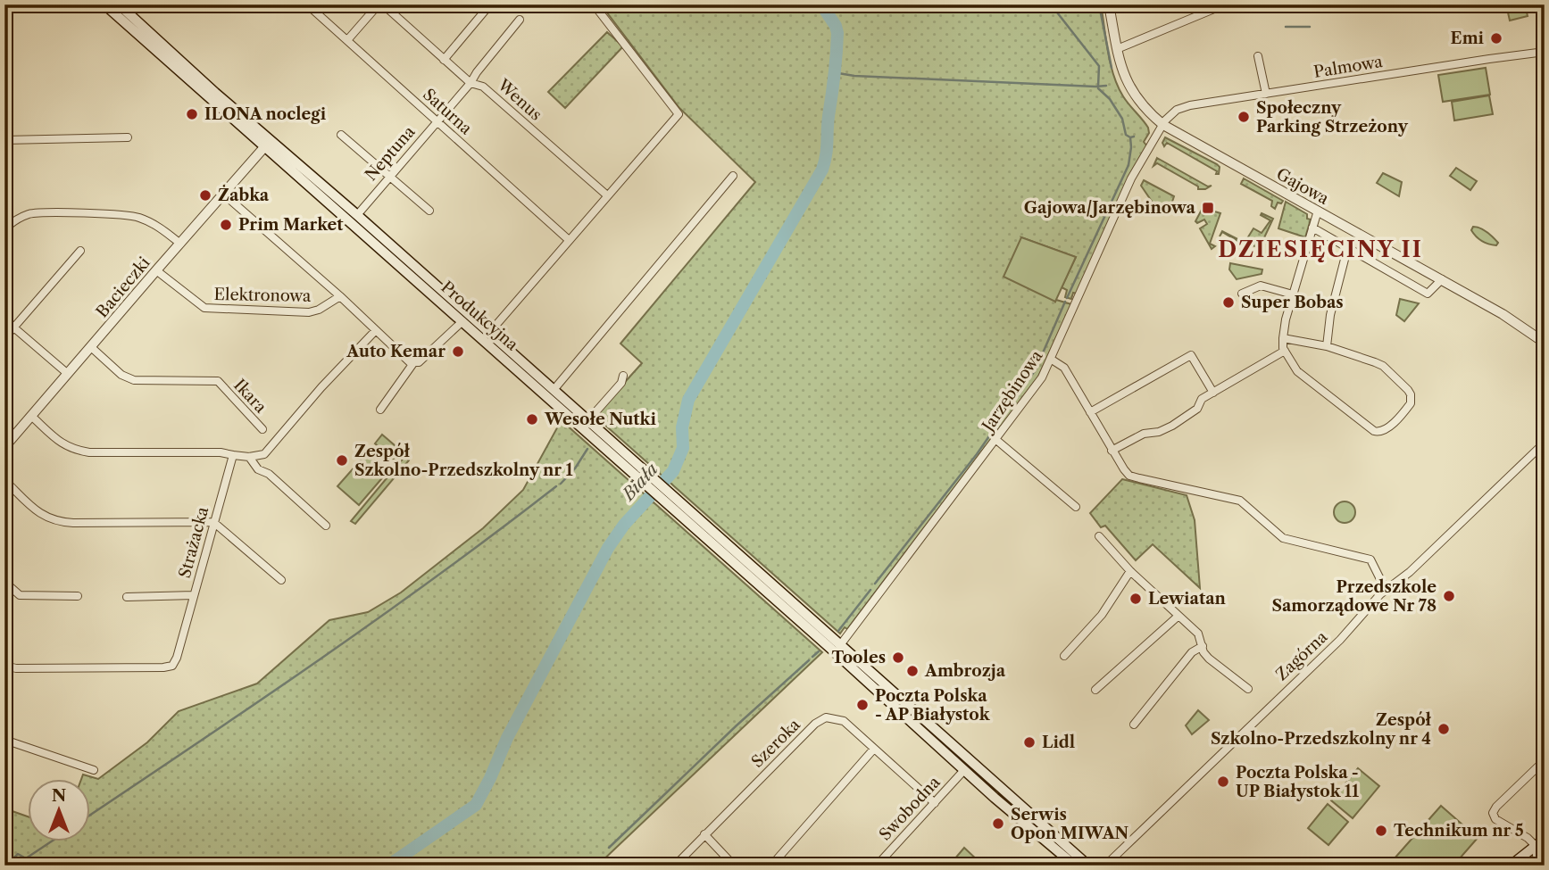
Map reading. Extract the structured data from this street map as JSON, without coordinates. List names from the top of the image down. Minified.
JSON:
{"streets":{"main road":["Produkcyjna"],"street":["Palmowa","Wenus","Saturna","Neptuna","Gajowa","Bacieczki","Elektronowa","Jarzębinowa","Ikara","Strażacka","Zagórna","Szeroka","Swobodna"]},"crossings":[["Palmowa","Gajowa"],["Palmowa","Jarzębinowa"],["Wenus","Neptuna"],["Saturna","Neptuna"],["Neptuna","Produkcyjna"],["Gajowa","Jarzębinowa"],["Bacieczki","Elektronowa"],["Bacieczki","Produkcyjna"],["Bacieczki","Ikara"],["Produkcyjna","Jarzębinowa"],["Szeroka","Swobodna"]],"districts":["DZIESIĘCINY II"],"water":["Biała"],"places":{"other":["Emi","ILONA noclegi","Społeczny Parking Strzeżony","Żabka","Prim Market","Super Bobas","Auto Kemar","Wesołe Nutki","Zespół Szkolno-Przedszkolny nr 1","Przedszkole Samorządowe Nr 78","Lewiatan","Tooles","Ambrozja","Poczta Polska - AP Białystok","Zespół Szkolno-Przedszkolny nr 4","Lidl","Poczta Polska - UP Białystok 11","Serwis Opon MIWAN","Technikum nr 5"],"transit":["Gajowa/Jarzębinowa"]},"north":"top"}
